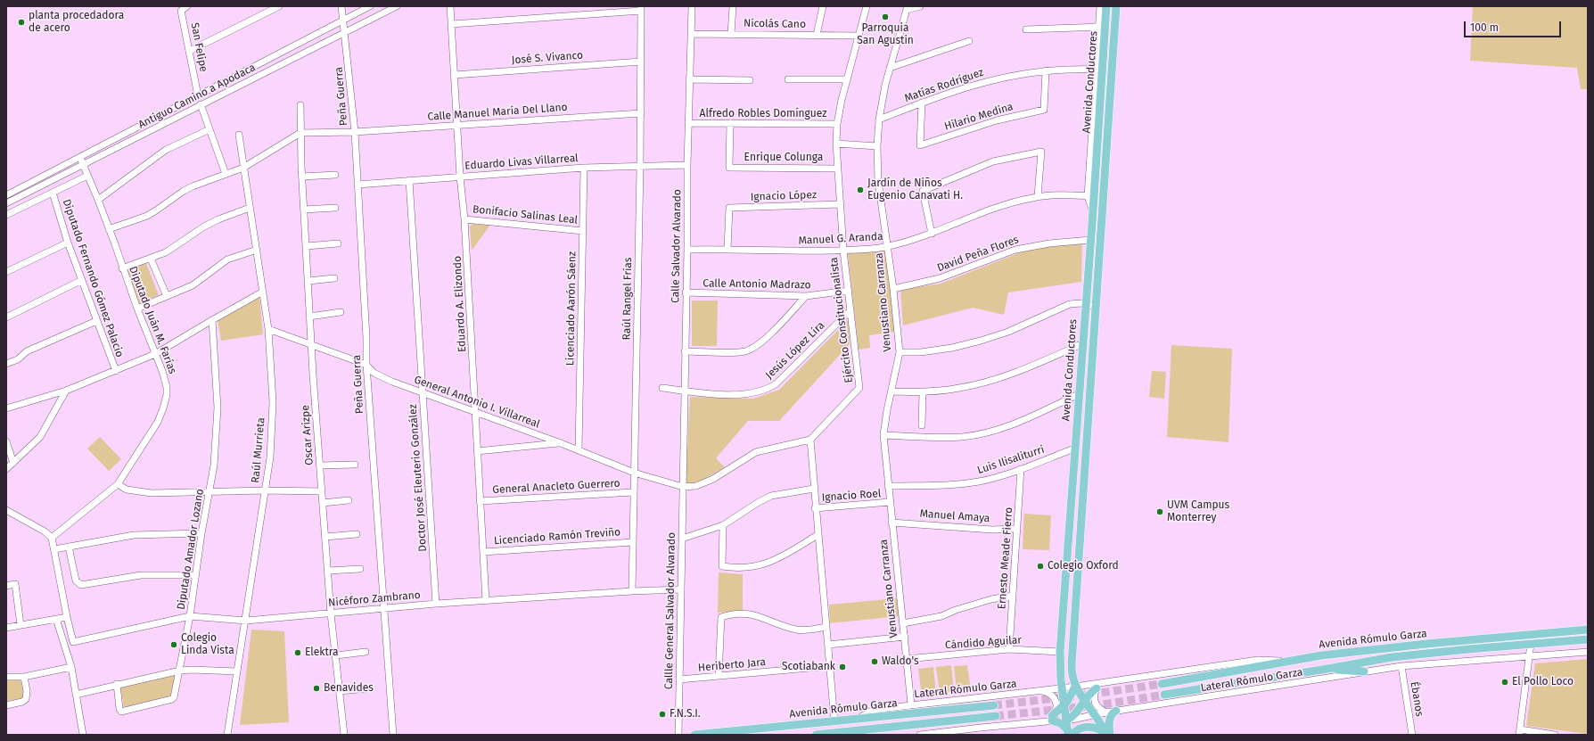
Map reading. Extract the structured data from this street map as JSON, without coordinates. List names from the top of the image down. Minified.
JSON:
{"streets":{"main road":["Avenida Conductores","Avenida Rómulo Garza"],"street":["Nicolás Cano","San Felipe","José S. Vivanco","Matías Rodríguez","Antiguo Camino a Apodaca","Peña Guerra","Calle Manuel María Del Llano","Alfredo Robles Domínguez","Hilario Medina","Enrique Colunga","Eduardo Livas Villarreal","Ignacio López","Bonifacio Salinas Leal","Manuel G. Aranda","Calle Salvador Alvarado","David Peña Flores","Diputado Fernando Gómez Palacio","Calle Antonio Madrazo","Raúl Rangel Frías","Venustiano Carranza","Eduardo A. Elizondo","Licenciado Aarón Sáenz","Diputado Juán M. Farías","Ejército Constitucionalista","Jesús López Lira","General Antonio I. Villarreal","Oscar Arizpe","Raúl Murrieta","Luis Ilisaliturri","Doctor José Eleuterio González","General Anacleto Guerrero","Ignacio Roel","Manuel Amaya","Licenciado Ramón Treviño","Diputado Amador Lozano","Ernesto Meade Fierro","Nicéforo Zambrano","Callle General Salvador Alvarado","Cándido Aguilar","Heriberto Jara","Lateral Rómulo Garza","Ébanos"]},"crossings":[["Nicolás Cano","Calle Salvador Alvarado"],["Nicolás Cano","Ejército Constitucionalista"],["José S. Vivanco","Raúl Rangel Frías"],["José S. Vivanco","Eduardo A. Elizondo"],["Avenida Conductores","Matías Rodríguez"],["Avenida Conductores","Manuel G. Aranda"],["Avenida Conductores","David Peña Flores"],["Avenida Conductores","Luis Ilisaliturri"],["Avenida Conductores","Cándido Aguilar"],["Avenida Conductores","Lateral Rómulo Garza"],["Matías Rodríguez","Hilario Medina"],["Matías Rodríguez","Venustiano Carranza"],["Antiguo Camino a Apodaca","Peña Guerra"],["Antiguo Camino a Apodaca","Diputado Juán M. Farías"],["Peña Guerra","Calle Manuel María Del Llano"],["Peña Guerra","Eduardo Livas Villarreal"],["Peña Guerra","General Antonio I. Villarreal"],["Peña Guerra","Nicéforo Zambrano"],["Calle Manuel María Del Llano","Raúl Rangel Frías"],["Calle Manuel María Del Llano","Eduardo A. Elizondo"],["Calle Manuel María Del Llano","Oscar Arizpe"],["Alfredo Robles Domínguez","Enrique Colunga"],["Alfredo Robles Domínguez","Calle Salvador Alvarado"],["Alfredo Robles Domínguez","Ejército Constitucionalista"],["Enrique Colunga","Ejército Constitucionalista"],["Eduardo Livas Villarreal","Calle Salvador Alvarado"],["Eduardo Livas Villarreal","Raúl Rangel Frías"],["Eduardo Livas Villarreal","Eduardo A. Elizondo"],["Eduardo Livas Villarreal","Licenciado Aarón Sáenz"],["Eduardo Livas Villarreal","Doctor José Eleuterio González"],["Ignacio López","Manuel G. Aranda"],["Ignacio López","Ejército Constitucionalista"],["Bonifacio Salinas Leal","Eduardo A. Elizondo"],["Bonifacio Salinas Leal","Licenciado Aarón Sáenz"],["Manuel G. Aranda","Calle Salvador Alvarado"],["Manuel G. Aranda","Venustiano Carranza"],["Manuel G. Aranda","Ejército Constitucionalista"],["Calle Salvador Alvarado","Calle Antonio Madrazo"],["Calle Salvador Alvarado","Jesús López Lira"],["Calle Salvador Alvarado","General Antonio I. Villarreal"],["Calle Salvador Alvarado","Callle General Salvador Alvarado"],["David Peña Flores","Venustiano Carranza"],["Calle Antonio Madrazo","Ejército Constitucionalista"],["Raúl Rangel Frías","General Antonio I. Villarreal"],["Raúl Rangel Frías","General Anacleto Guerrero"],["Raúl Rangel Frías","Licenciado Ramón Treviño"],["Raúl Rangel Frías","Nicéforo Zambrano"],["Venustiano Carranza","Luis Ilisaliturri"],["Venustiano Carranza","Ignacio Roel"],["Venustiano Carranza","Manuel Amaya"],["Venustiano Carranza","Cándido Aguilar"],["Venustiano Carranza","Lateral Rómulo Garza"],["Eduardo A. Elizondo","General Antonio I. Villarreal"],["Eduardo A. Elizondo","General Anacleto Guerrero"],["Eduardo A. Elizondo","Licenciado Ramón Treviño"],["Eduardo A. Elizondo","Nicéforo Zambrano"],["Licenciado Aarón Sáenz","General Antonio I. Villarreal"],["Ejército Constitucionalista","Jesús López Lira"],["General Antonio I. Villarreal","Oscar Arizpe"],["General Antonio I. Villarreal","Raúl Murrieta"],["General Antonio I. Villarreal","Doctor José Eleuterio González"],["General Antonio I. Villarreal","Callle General Salvador Alvarado"],["Oscar Arizpe","Nicéforo Zambrano"],["Raúl Murrieta","Nicéforo Zambrano"],["Luis Ilisaliturri","Ernesto Meade Fierro"],["Doctor José Eleuterio González","Nicéforo Zambrano"],["Manuel Amaya","Ernesto Meade Fierro"],["Diputado Amador Lozano","Nicéforo Zambrano"],["Ernesto Meade Fierro","Cándido Aguilar"],["Nicéforo Zambrano","Callle General Salvador Alvarado"],["Callle General Salvador Alvarado","Heriberto Jara"],["Avenida Rómulo Garza","Lateral Rómulo Garza"],["Lateral Rómulo Garza","Ébanos"]],"places":["Parroquia San Agustin","planta procedadora de acero","Jardín de Niños Eugenio Canavati H.","UVM Campus Monterrey","Colegio Oxford","Colegio Linda Vista","Elektra","Waldo's","Scotiabank","El Pollo Loco","Benavides","F.N.S.I."],"scale_bar":"100 m"}
